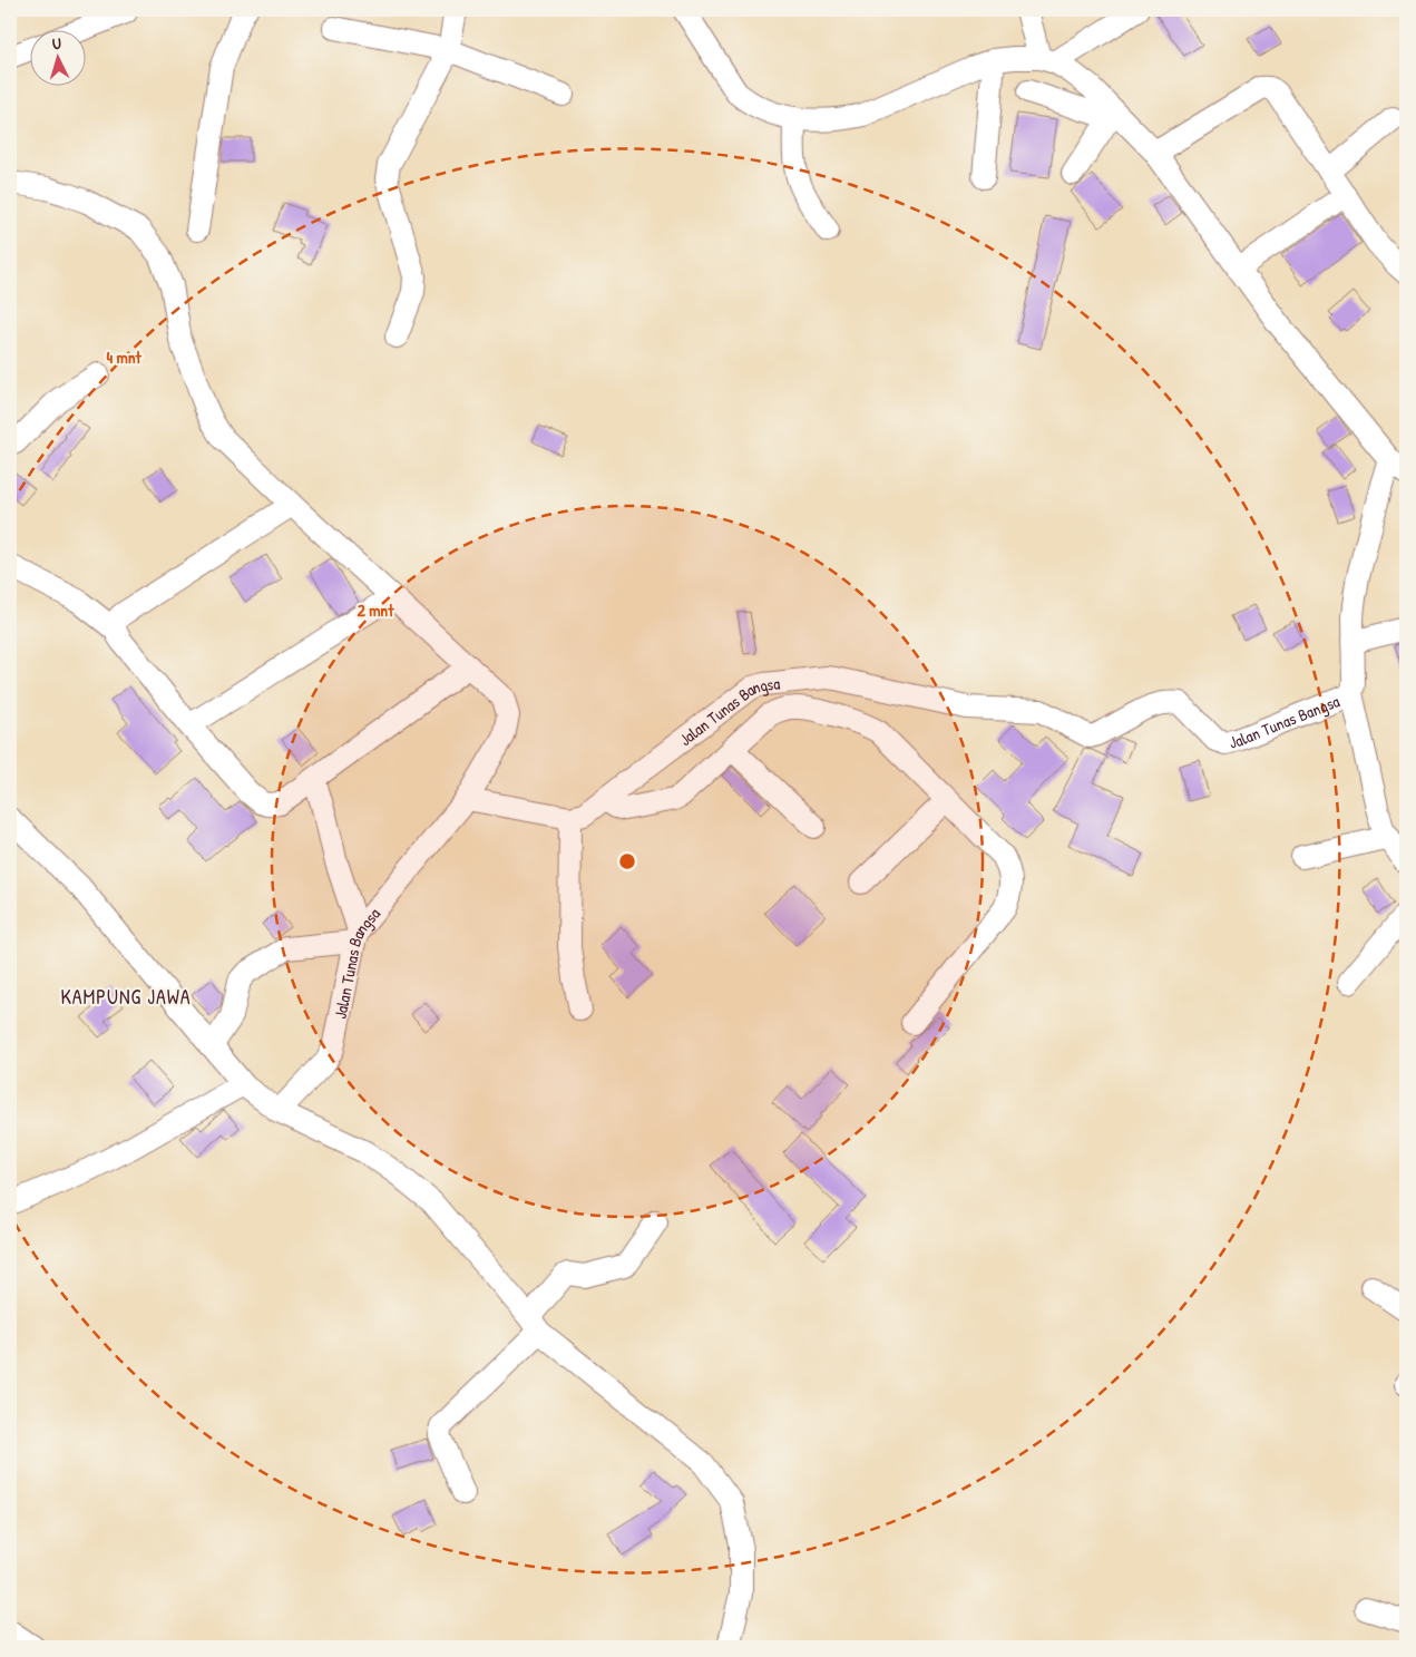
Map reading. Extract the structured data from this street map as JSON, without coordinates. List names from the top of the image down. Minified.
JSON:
{"streets":{"street":["Jalan Tunas Bangsa"]},"districts":["KAMPUNG JAWA"],"north":"top","rings":["4 mnt","2 mnt"]}
